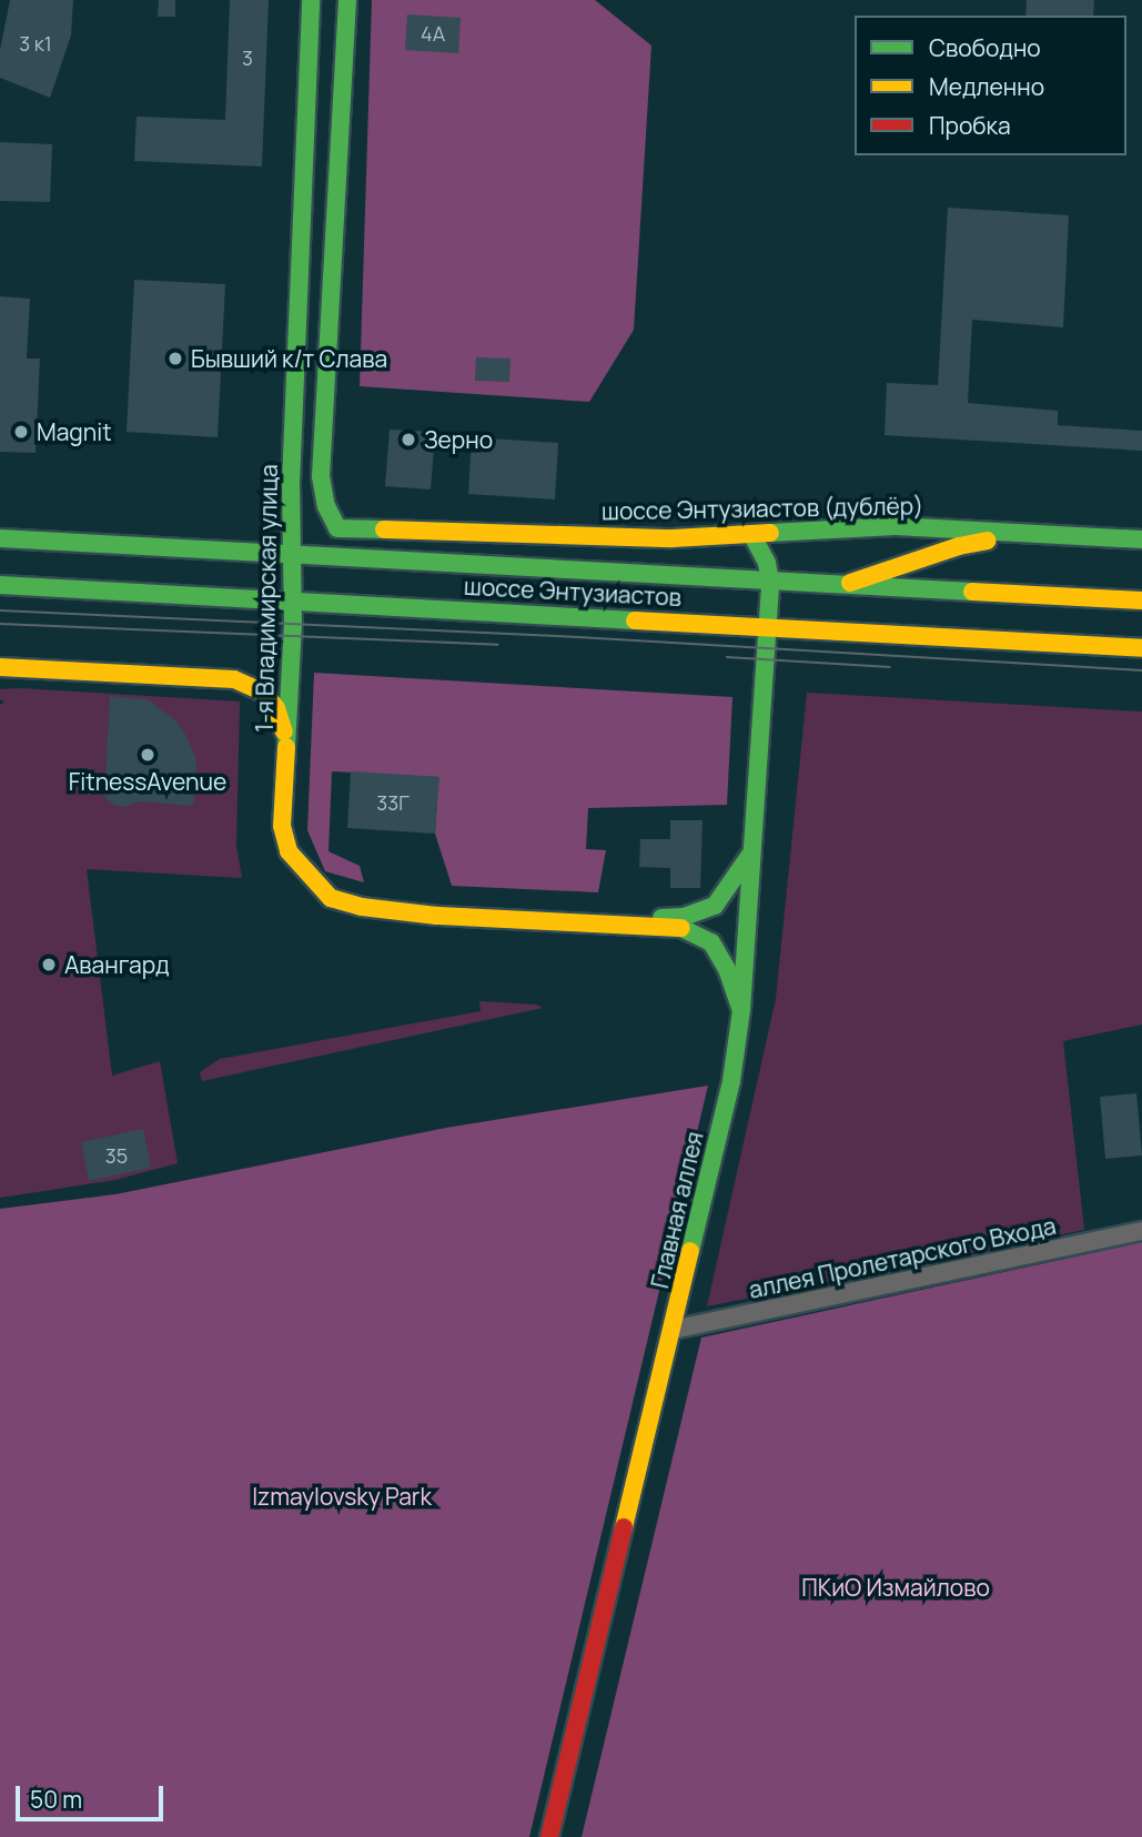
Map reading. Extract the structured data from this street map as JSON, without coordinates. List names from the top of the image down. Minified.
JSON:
{"streets":{"main road":["шоссе Энтузиастов (дублёр)","шоссе Энтузиастов","1-я Владимирская улица","Главная аллея"],"street":["аллея Пролетарского Входа"]},"crossings":[["шоссе Энтузиастов","1-я Владимирская улица"],["шоссе Энтузиастов","Главная аллея"],["1-я Владимирская улица","Главная аллея"],["Главная аллея","аллея Пролетарского Входа"]],"parks":["Izmaylovsky Park","ПКиО Измайлово"],"places":["Бывший к/т Слава","Magnit","Зерно","FitnessAvenue","Авангард"],"house_numbers":["4А","3 к1","3","33Г","35"],"legend":["Свободно","Медленно","Пробка"],"scale_bar":"50 m"}
